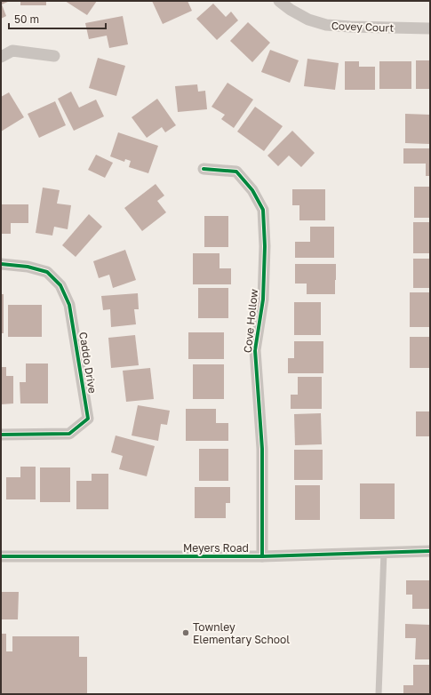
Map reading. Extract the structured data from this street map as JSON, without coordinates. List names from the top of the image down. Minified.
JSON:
{"streets":{"street":["Covey Court","Cove Hollow","Caddo Drive","Meyers Road"]},"crossings":[["Cove Hollow","Meyers Road"]],"places":["Townley Elementary School"],"scale_bar":"50 m"}
